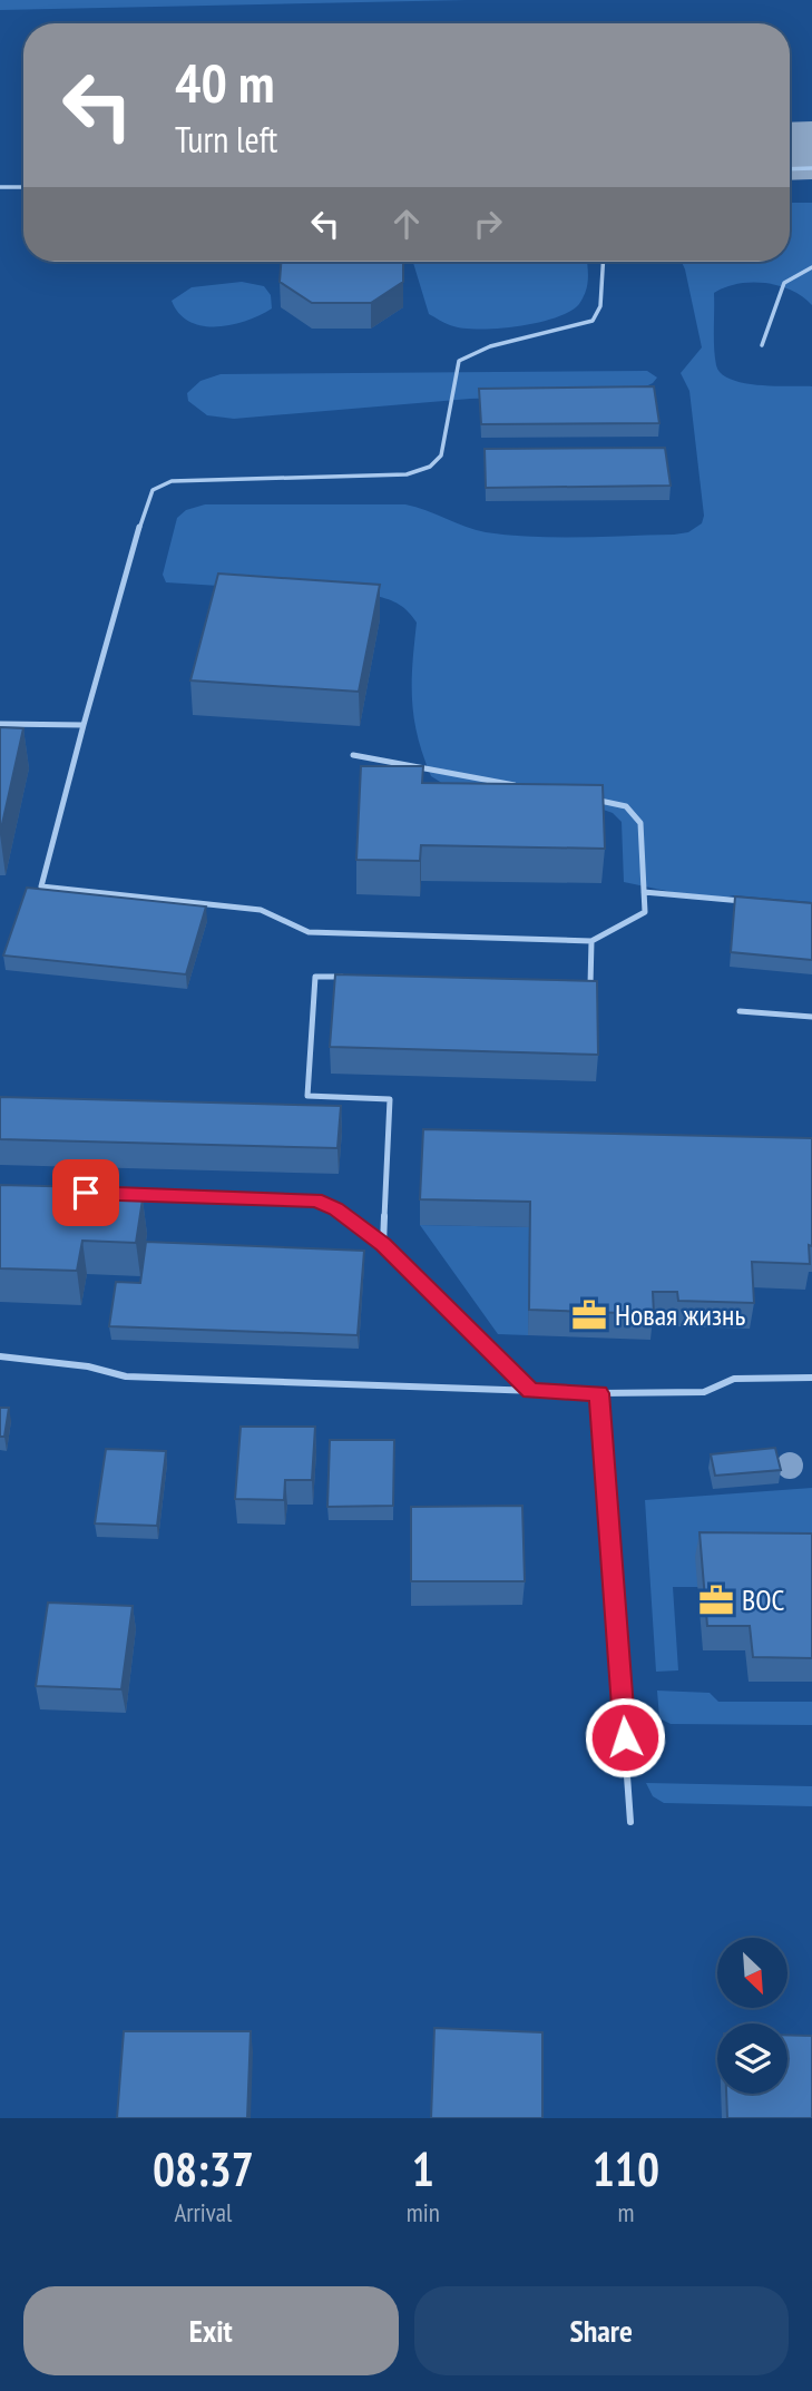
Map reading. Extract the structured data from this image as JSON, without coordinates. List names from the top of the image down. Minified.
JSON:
{"places":{"office":["Новая жизнь","ВОС"]},"north":"bottom right","page":{"turn":["40 m","Turn left"],"eta":["08:37","Arrival","1","min","110","m"],"buttons":["Exit","Share"]}}
